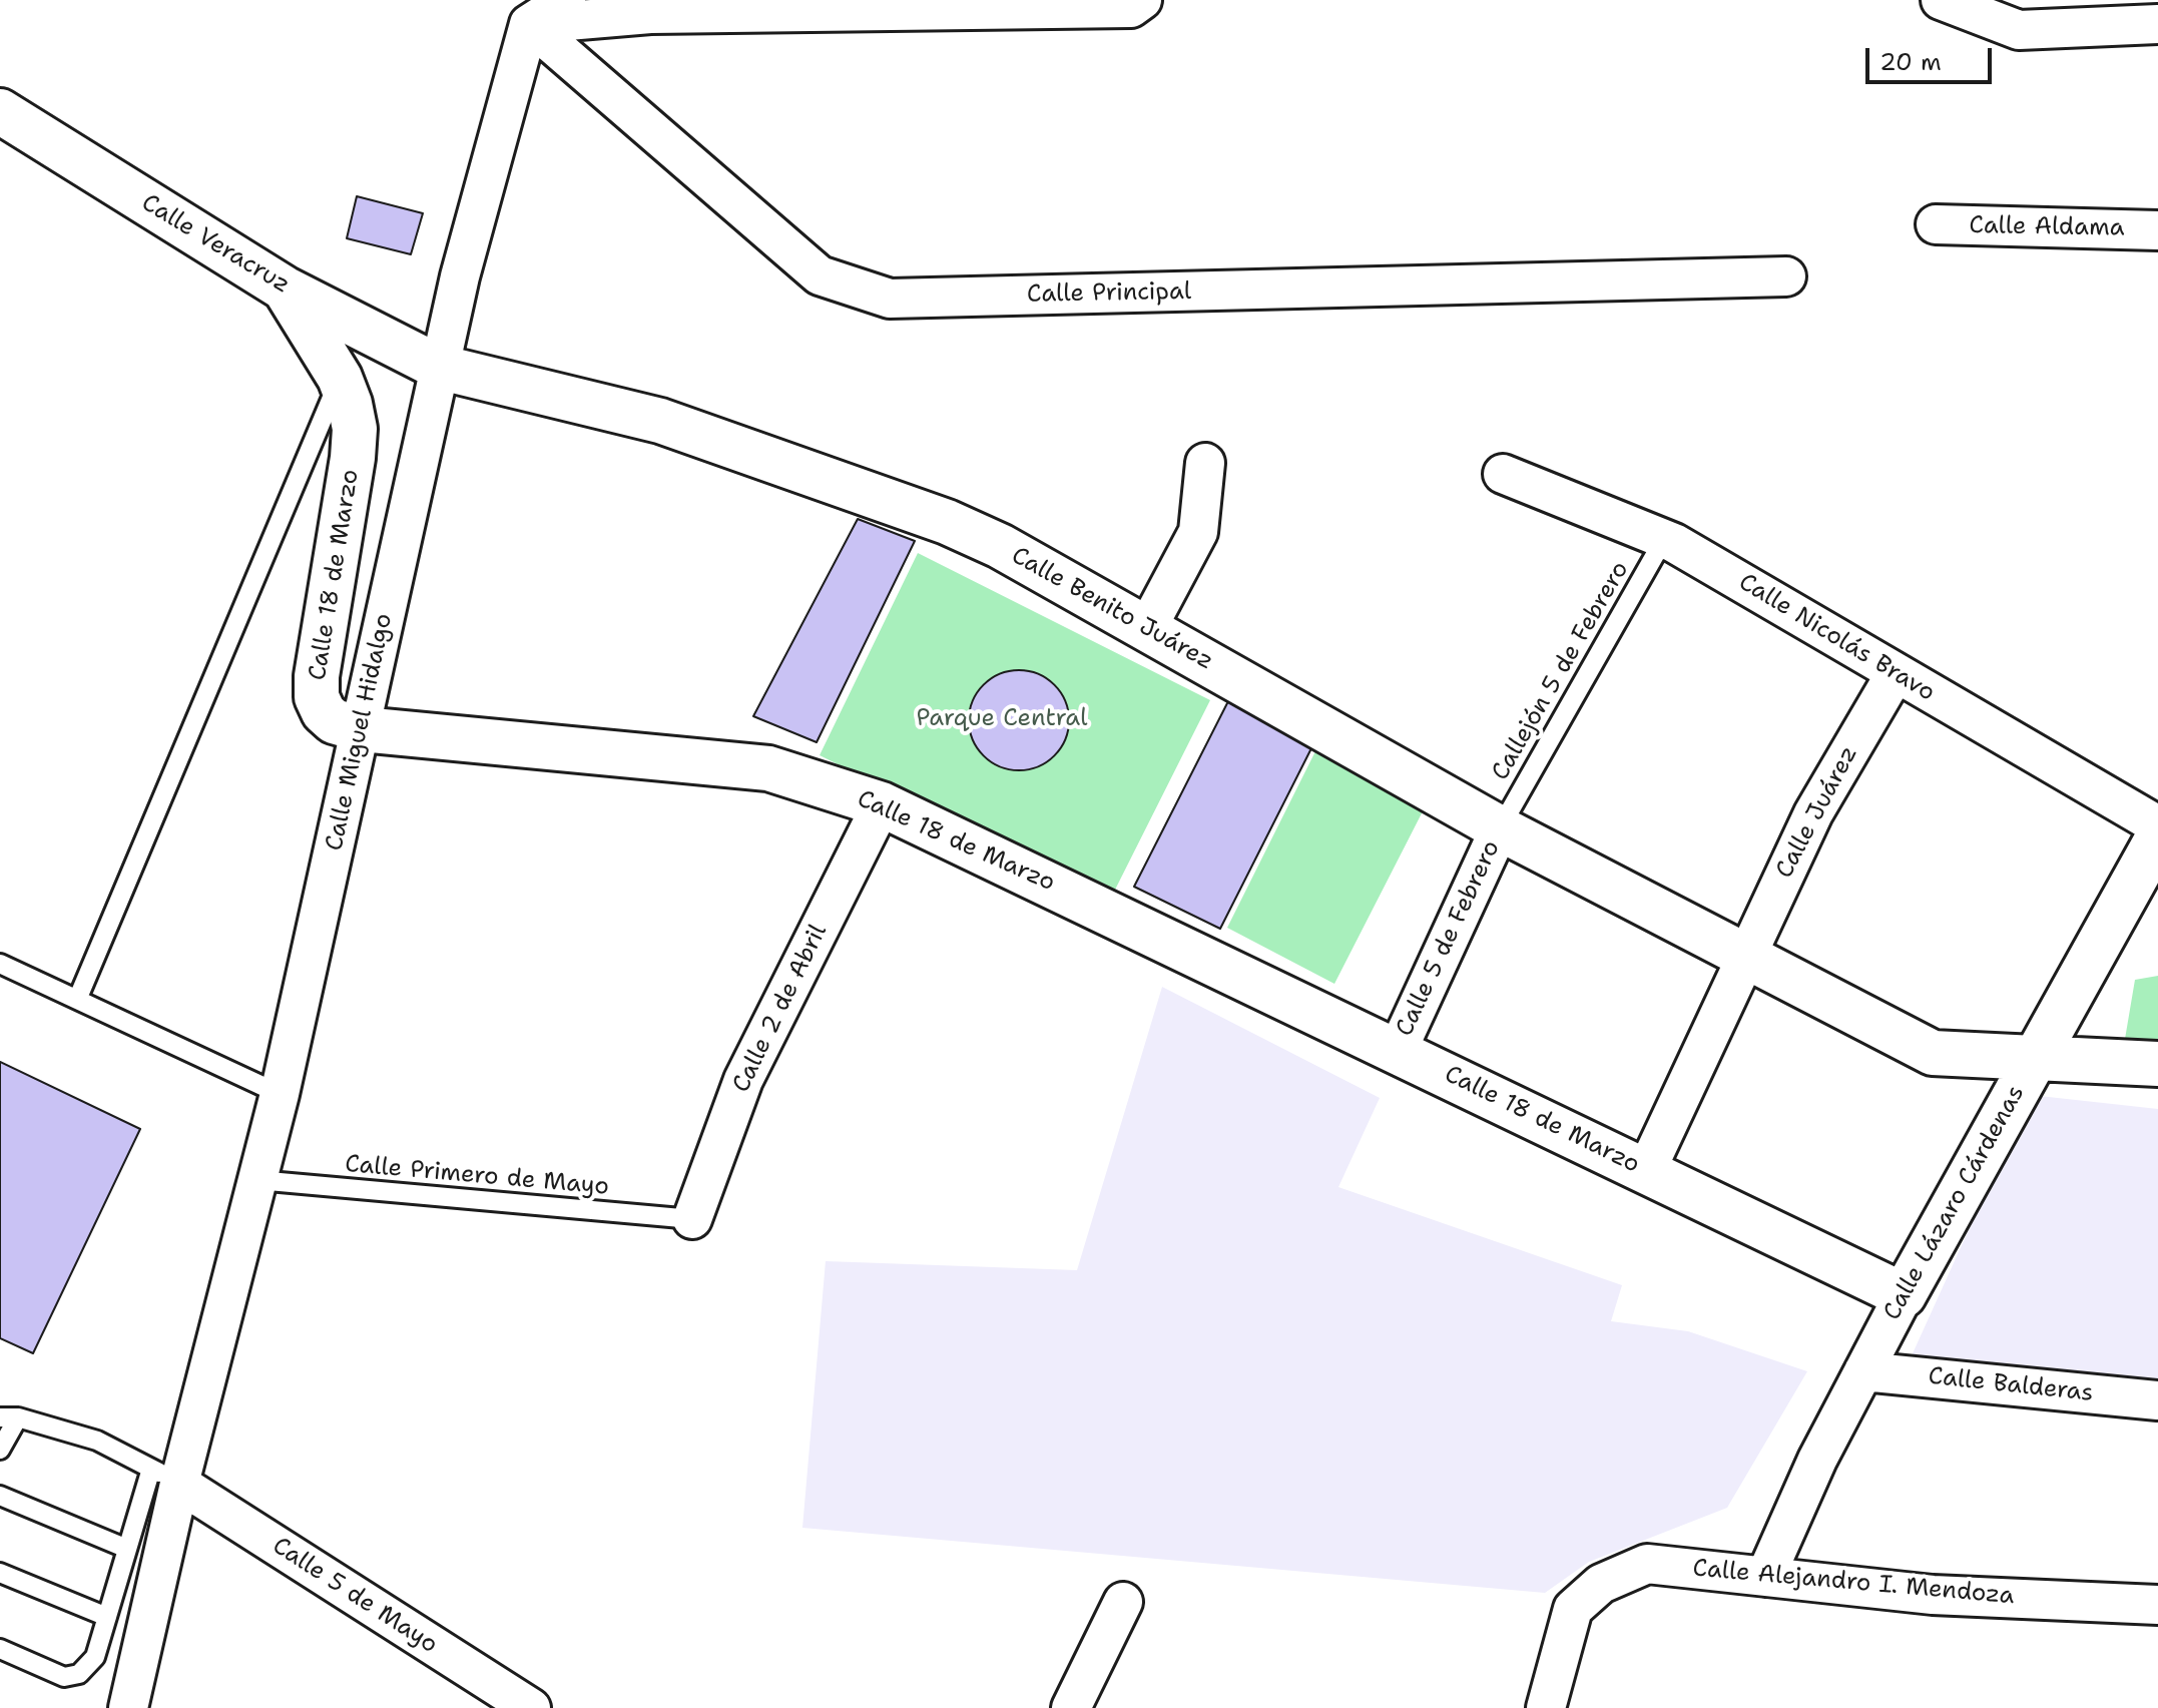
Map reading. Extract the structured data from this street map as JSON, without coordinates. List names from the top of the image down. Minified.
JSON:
{"streets":{"main road":["Calle Veracruz","Calle 18 de Marzo","Calle Benito Juárez","Calle Lázaro Cárdenas"],"street":["Calle Aldama","Calle Principal","Calle Nicolás Bravo","Calle Miguel Hidalgo","Calle Juárez","Calle 5 de Febrero","Calle 2 de Abril","Calle Balderas","Calle Alejandro I. Mendoza","Calle 5 de Mayo"],"lane":["Callejón 5 de Febrero","Calle Primero de Mayo"]},"crossings":[["Calle Veracruz","Calle 18 de Marzo"],["Calle Veracruz","Calle Benito Juárez"],["Calle Veracruz","Calle Miguel Hidalgo"],["Calle Principal","Calle Miguel Hidalgo"],["Calle 18 de Marzo","Calle Miguel Hidalgo"],["Calle 18 de Marzo","Calle 5 de Febrero"],["Calle 18 de Marzo","Calle 2 de Abril"],["Calle 18 de Marzo","Calle Lázaro Cárdenas"],["Calle Benito Juárez","Callejón 5 de Febrero"],["Calle Benito Juárez","Calle Miguel Hidalgo"],["Calle Benito Juárez","Calle Juárez"],["Calle Benito Juárez","Calle 5 de Febrero"],["Calle Benito Juárez","Calle Lázaro Cárdenas"],["Calle Nicolás Bravo","Callejón 5 de Febrero"],["Calle Nicolás Bravo","Calle Juárez"],["Callejón 5 de Febrero","Calle 5 de Febrero"],["Calle Miguel Hidalgo","Calle Primero de Mayo"],["Calle Miguel Hidalgo","Calle 5 de Mayo"],["Calle 2 de Abril","Calle Primero de Mayo"],["Calle Lázaro Cárdenas","Calle Balderas"],["Calle Lázaro Cárdenas","Calle Alejandro I. Mendoza"]],"parks":["Parque Central"],"scale_bar":"20 m"}
